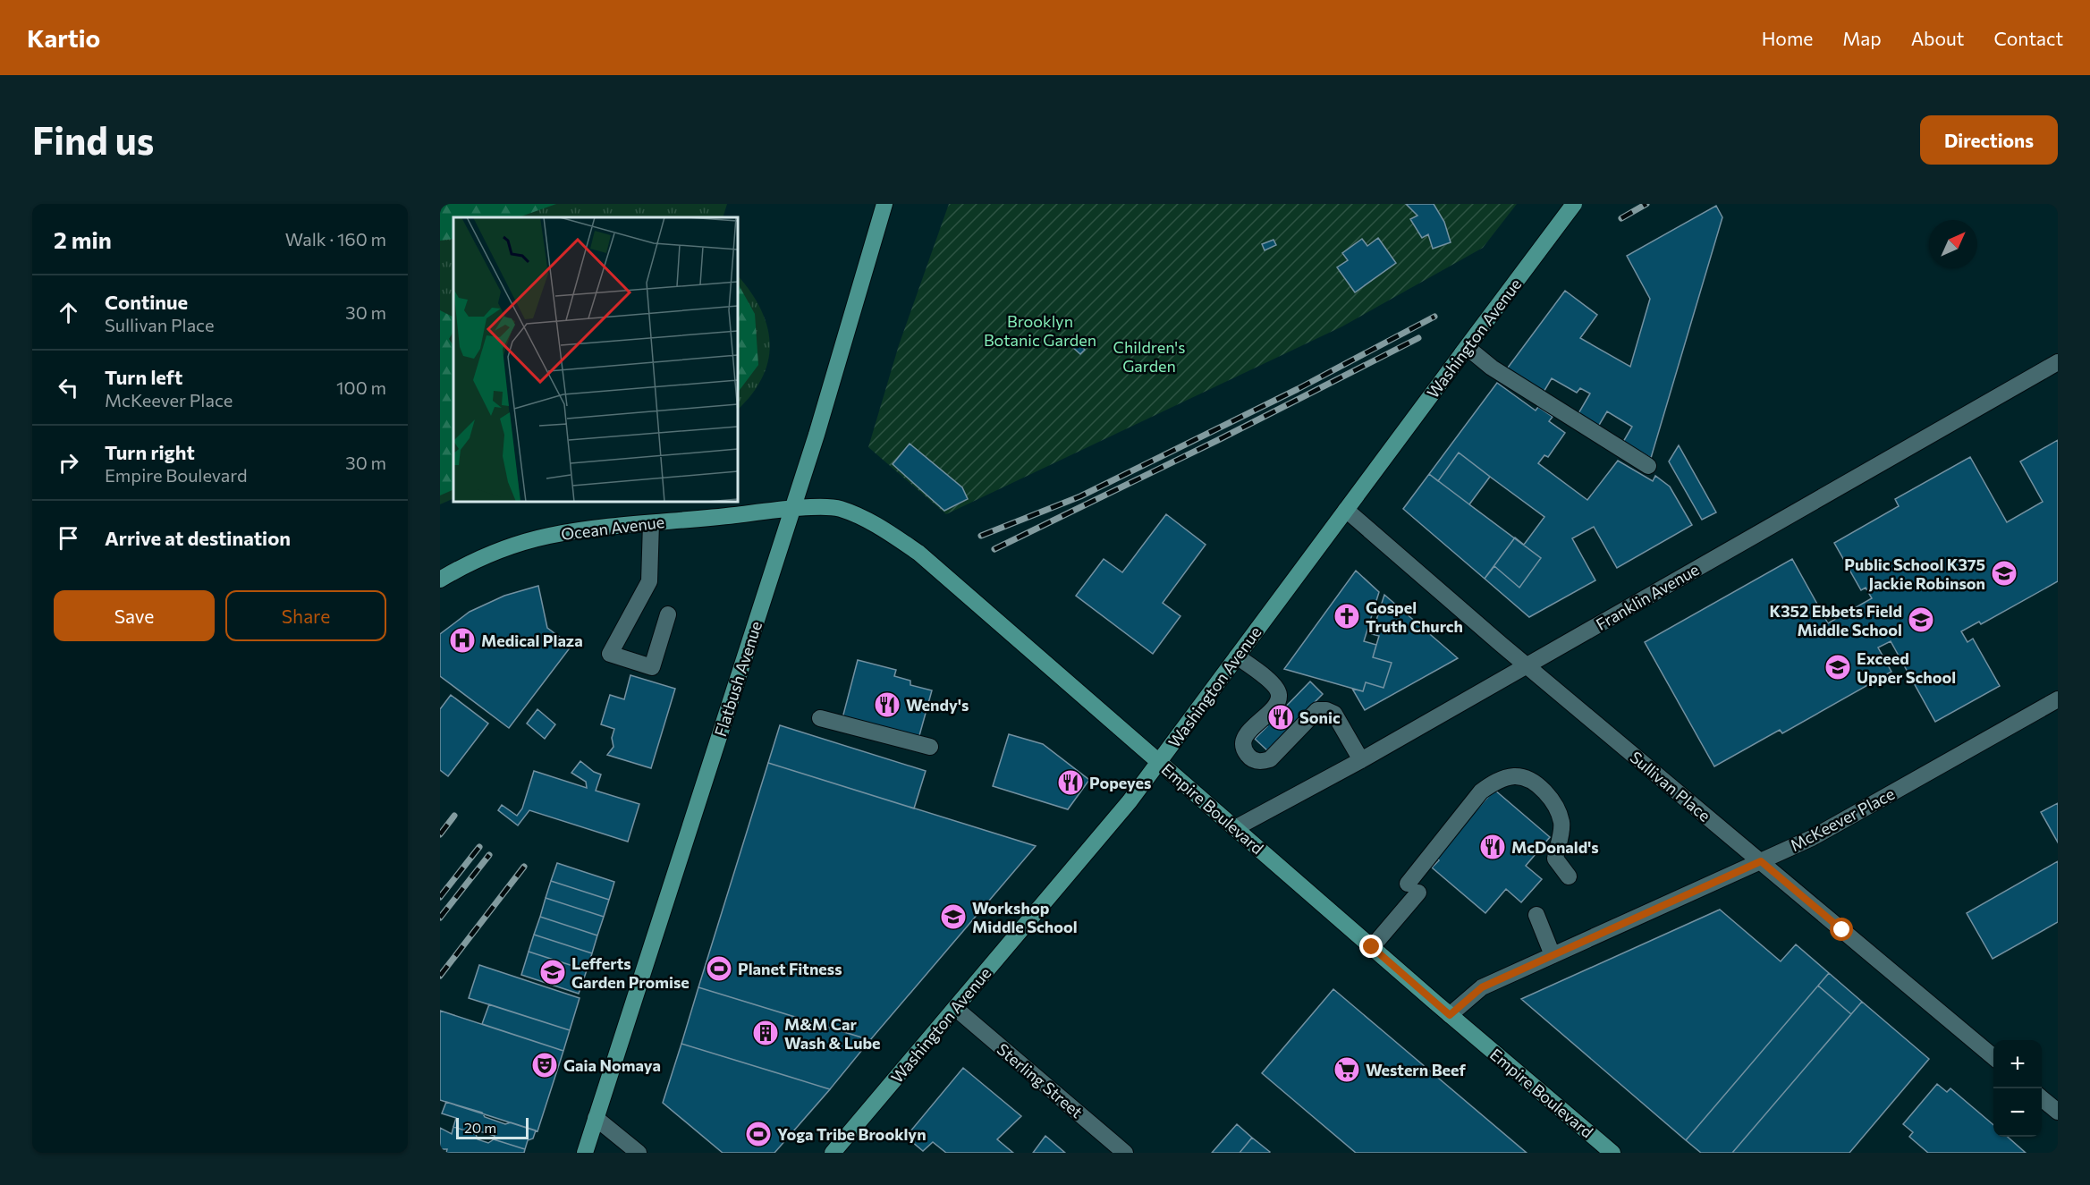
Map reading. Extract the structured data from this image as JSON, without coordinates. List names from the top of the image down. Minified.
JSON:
{"streets":{"main road":["Washington Avenue","Ocean Avenue","Flatbush Avenue","Empire Boulevard"],"street":["Franklin Avenue","Sullivan Place","McKeever Place","Sterling Street"]},"crossings":[["Washington Avenue","Sullivan Place"],["Washington Avenue","Empire Boulevard"],["Washington Avenue","Sterling Street"],["Ocean Avenue","Flatbush Avenue"],["Ocean Avenue","Empire Boulevard"],["Franklin Avenue","Sullivan Place"],["Franklin Avenue","Empire Boulevard"],["Flatbush Avenue","Empire Boulevard"],["Sullivan Place","McKeever Place"],["Empire Boulevard","McKeever Place"]],"parks":["Brooklyn Botanic Garden","Children's Garden"],"places":{"school or university":["Public School K375 Jackie Robinson","K352 Ebbets Field Middle School","Exceed Upper School","Workshop Middle School","Lefferts Garden Promise"],"church":["Gospel Truth Church"],"hospital":["Medical Plaza"],"restaurant":["Wendy's","Sonic","Popeyes","McDonald's"],"sports":["Planet Fitness","Yoga Tribe Brooklyn"],"building":["M&M Car Wash & Lube"],"theatre":["Gaia Nomaya"],"supermarket":["Western Beef"]},"scale_bar":"20 m","north":"top right","page":{"header":"Kartio","nav":["Home","Map","About","Contact"],"buttons":["Directions",["Save","Share"]],"title":"Find us","heading":["2 min","Walk · 160 m"],"list":[["Continue","Sullivan Place","30 m"],["Turn left","McKeever Place","100 m"],["Turn right","Empire Boulevard","30 m"],"Arrive at destination"],"map_buttons":["+","−"],"scale":"20 m"}}
